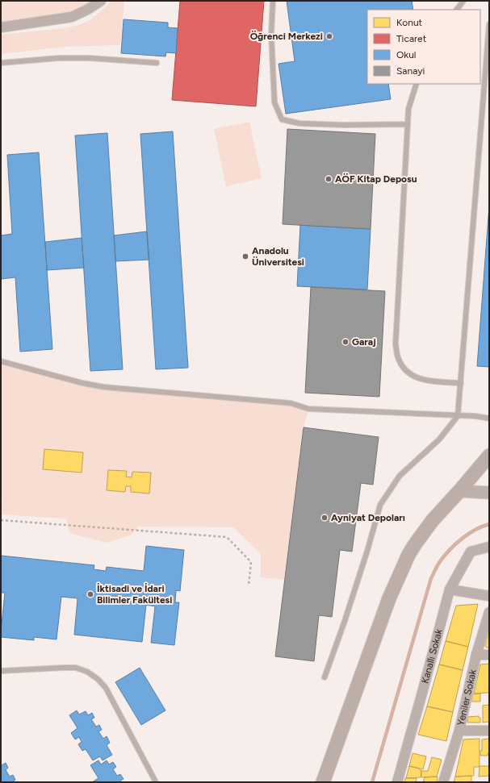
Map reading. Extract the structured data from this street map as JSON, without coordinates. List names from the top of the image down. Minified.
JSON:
{"streets":{"street":["Kanallı Sokak","Yeniler Sokak"]},"places":["Öğrenci Merkezi","AÖF Kitap Deposu","Anadolu Üniversitesi","Garaj","Ayniyat Depoları","İktisadi ve İdari Bilimler Fakültesi"],"legend":["Konut","Ticaret","Okul","Sanayi"]}
